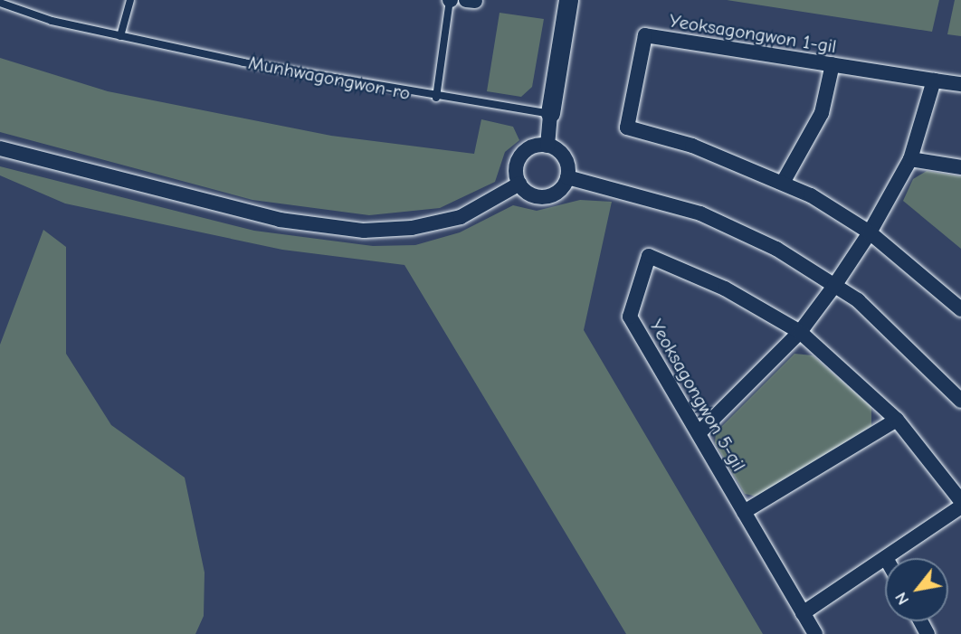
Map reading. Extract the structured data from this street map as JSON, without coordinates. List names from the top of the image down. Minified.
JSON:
{"streets":{"street":["Yeoksagongwon 1-gil","Yeoksagongwon 5-gil"],"lane":["Munhwagongwon-ro"]},"north":"bottom left"}
